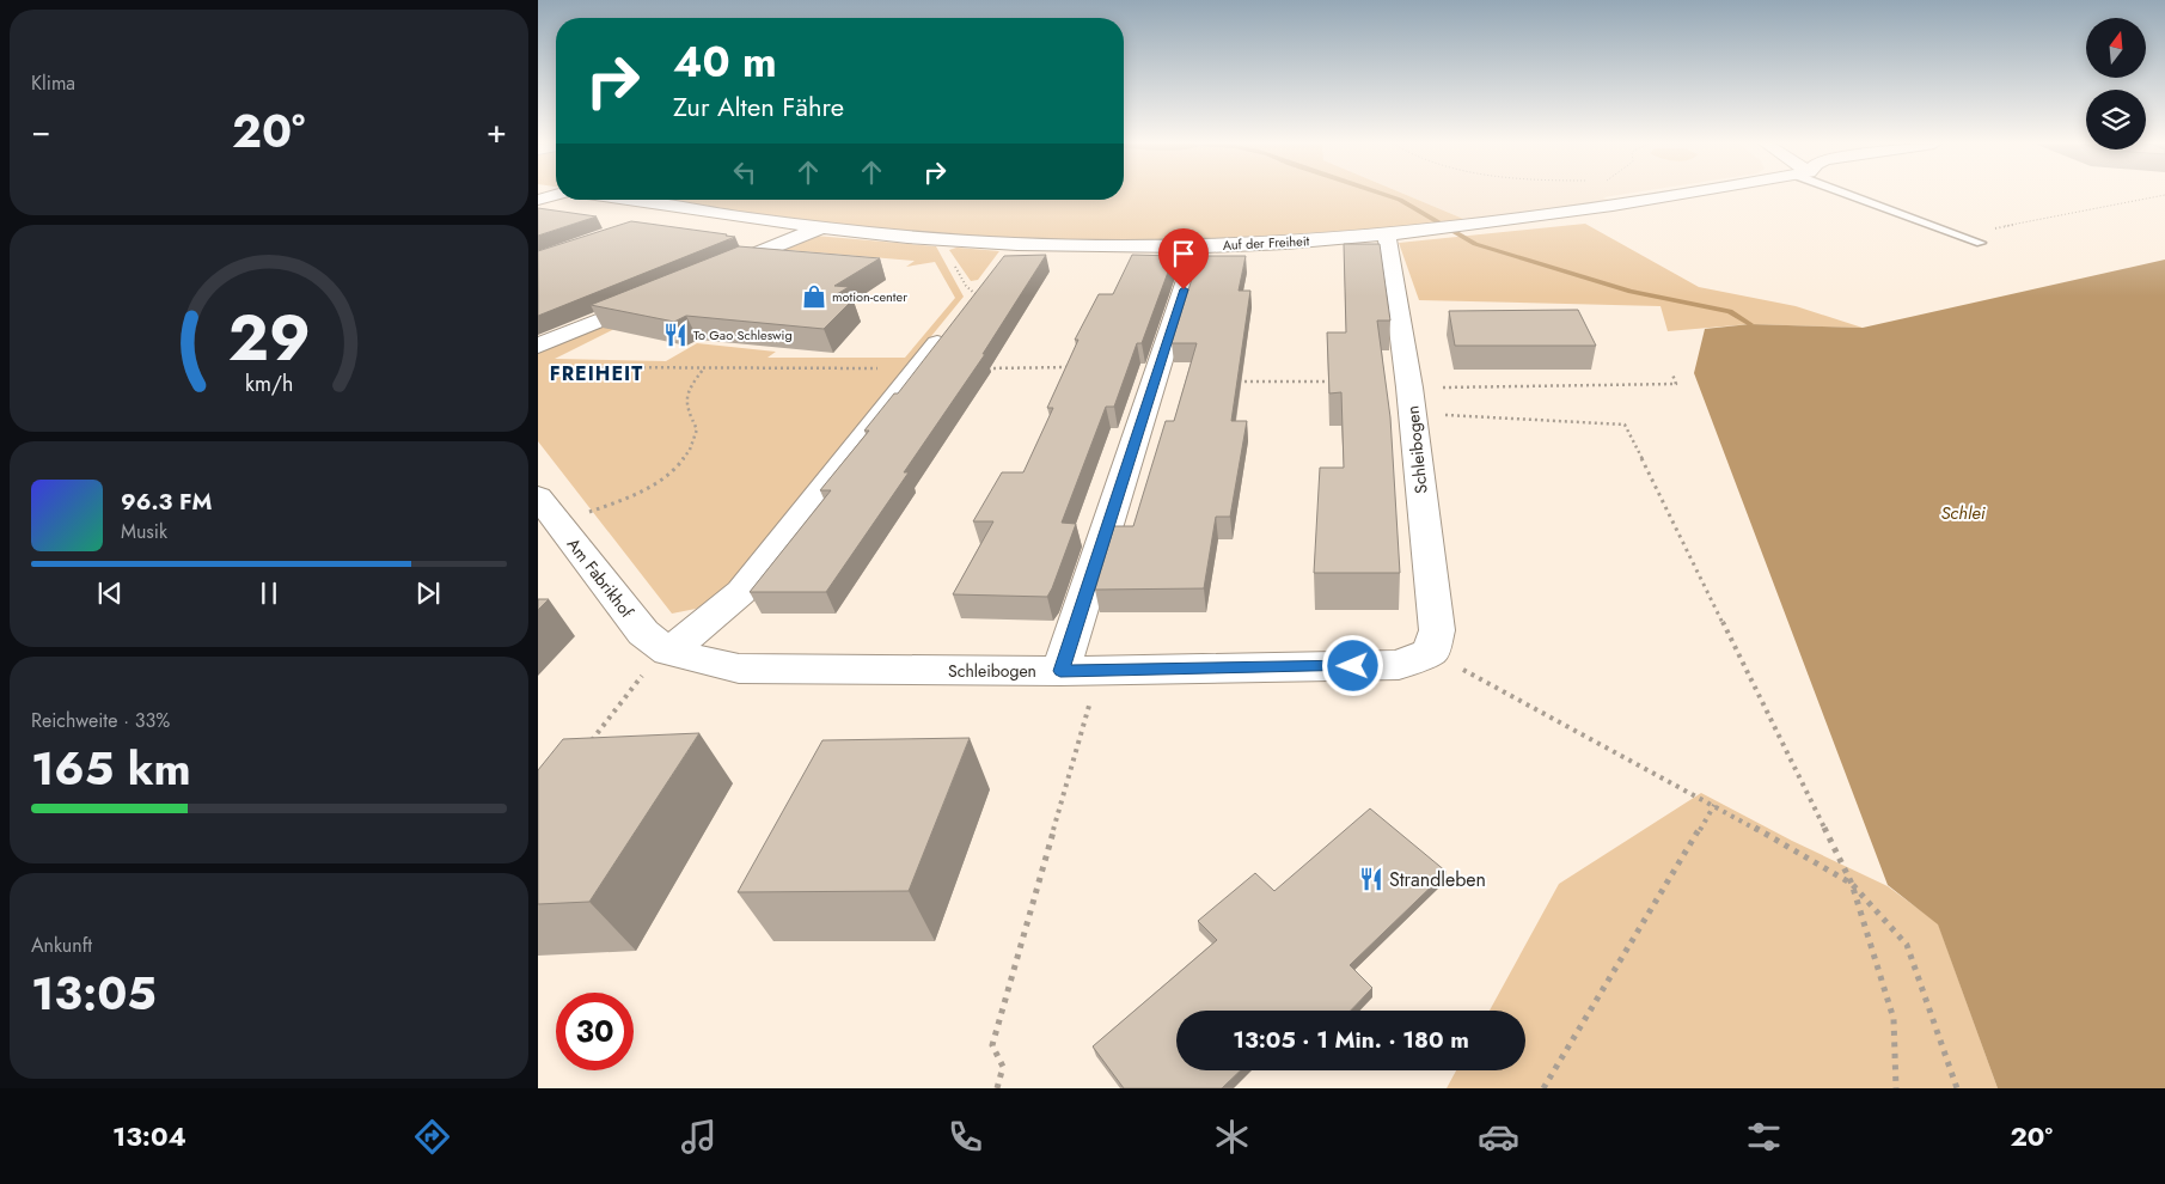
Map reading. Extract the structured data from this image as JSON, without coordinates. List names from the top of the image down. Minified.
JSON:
{"streets":{"street":["Auf der Freiheit","Schleibogen","Am Fabrikhof"]},"crossings":[["Auf der Freiheit","Schleibogen"],["Schleibogen","Am Fabrikhof"]],"districts":["FREIHEIT"],"water":["Schlei"],"places":{"shop":["motion-center"],"restaurant":["To Gao Schleswig","Strandleben"]},"north":"top","page":{"tile":["Klima",["Reichweite · 33%","165 km"],["Ankunft","13:05"]],"turn":["40 m","Zur Alten Fähre"],"heat":["−","20°","+"],"song":["96.3 FM","Musik"],"limit":"30","trip":"13:05 · 1 Min. · 180 m","tabs":["13:04","20°"],"gauge":["29","km/h"]}}
